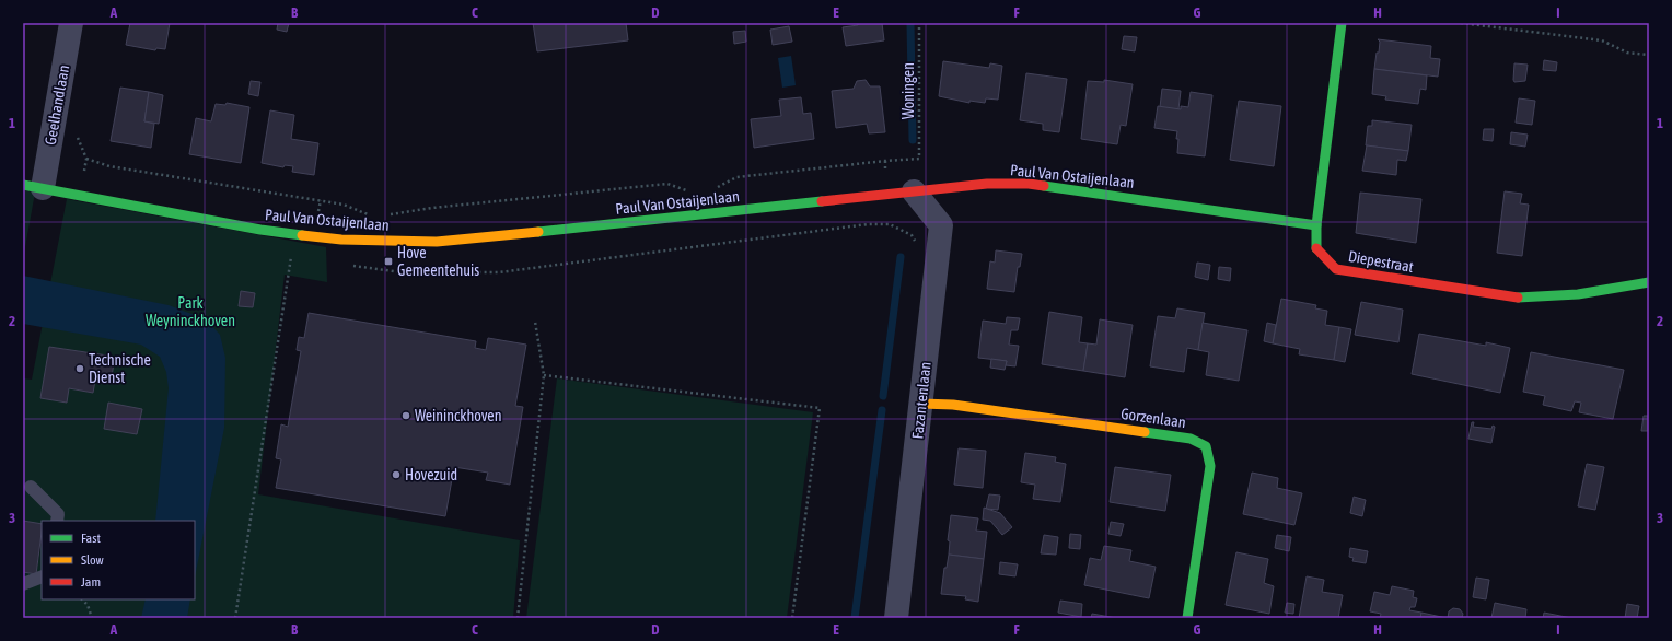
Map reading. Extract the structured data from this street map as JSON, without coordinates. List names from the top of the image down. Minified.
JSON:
{"streets":{"street":["Geelhandlaan","Paul Van Ostaijenlaan","Diepestraat","Fazantenlaan","Gorzenlaan"],"path":["Woningen"]},"crossings":[["Geelhandlaan","Paul Van Ostaijenlaan"],["Paul Van Ostaijenlaan","Diepestraat"],["Paul Van Ostaijenlaan","Fazantenlaan"],["Fazantenlaan","Gorzenlaan"]],"parks":["Park Weyninckhoven"],"places":{"transit":["Hove Gemeentehuis"],"other":["Technische Dienst","Weininckhoven","Hovezuid"]},"legend":["Fast","Slow","Jam"],"grid":{"columns":["A","B","C","D","E","F","G","H","I"],"rows":["1","2","3"]}}
